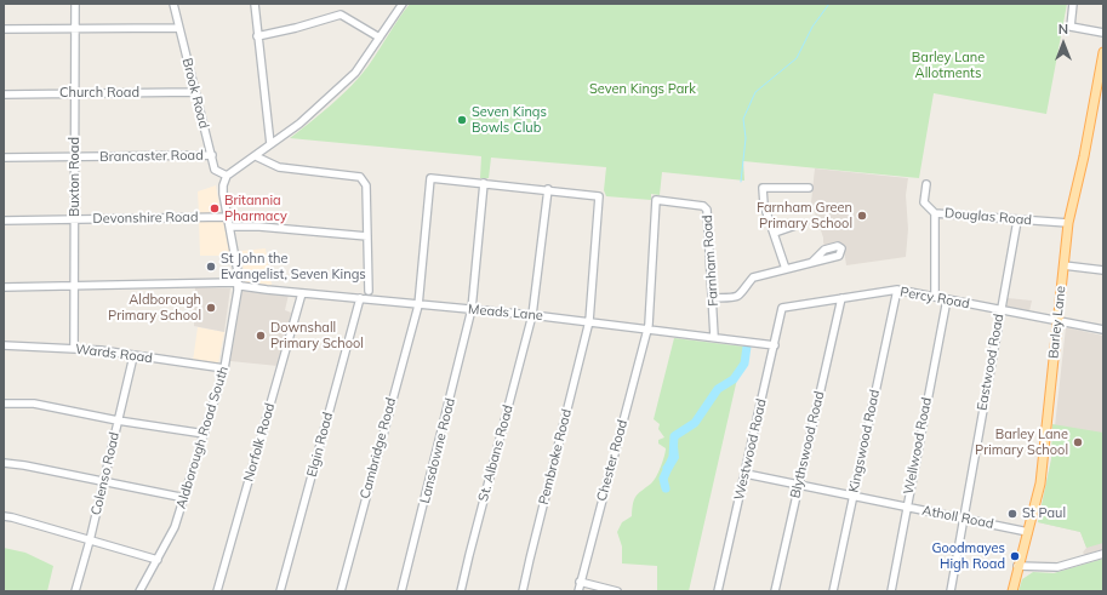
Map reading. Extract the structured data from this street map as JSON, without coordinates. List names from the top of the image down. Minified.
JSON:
{"streets":{"main road":["Barley Lane"],"street":["Church Road","Brook Road","Brancaster Road","Buxton Road","Douglas Road","Devonshire Road","Farnham Road","Percy Road","Meads Lane","Wards Road","Eastwood Road","Aldborough Road South","Kingswood Road","Norfolk Road","Elgin Road","Blythswood Road","Wellwood Road","Cambridge Road","Westwood Road","Lansdowne Road","St. Albans Road","Pembroke Road","Chester Road","Colenso Road","Atholl Road"]},"crossings":[["Church Road","Brook Road"],["Church Road","Buxton Road"],["Brook Road","Brancaster Road"],["Brook Road","Aldborough Road South"],["Brancaster Road","Buxton Road"],["Buxton Road","Devonshire Road"],["Buxton Road","Meads Lane"],["Buxton Road","Wards Road"],["Douglas Road","Percy Road"],["Douglas Road","Barley Lane"],["Douglas Road","Eastwood Road"],["Devonshire Road","Aldborough Road South"],["Farnham Road","Meads Lane"],["Farnham Road","Chester Road"],["Percy Road","Barley Lane"],["Percy Road","Eastwood Road"],["Percy Road","Kingswood Road"],["Percy Road","Blythswood Road"],["Percy Road","Wellwood Road"],["Percy Road","Westwood Road"],["Meads Lane","Aldborough Road South"],["Meads Lane","Norfolk Road"],["Meads Lane","Elgin Road"],["Meads Lane","Cambridge Road"],["Meads Lane","Westwood Road"],["Meads Lane","Lansdowne Road"],["Meads Lane","St. Albans Road"],["Meads Lane","Pembroke Road"],["Meads Lane","Chester Road"],["Barley Lane","Atholl Road"],["Wards Road","Aldborough Road South"],["Wards Road","Colenso Road"],["Eastwood Road","Atholl Road"],["Kingswood Road","Atholl Road"],["Blythswood Road","Atholl Road"],["Wellwood Road","Atholl Road"],["Cambridge Road","Lansdowne Road"],["Westwood Road","Atholl Road"],["St. Albans Road","Pembroke Road"]],"parks":["Barley Lane Allotments","Seven Kings Park"],"places":["Seven Kings Bowls Club","Britannia Pharmacy","Farnham Green Primary School","St John the Evangelist, Seven Kings","Aldborough Primary School","Downshall Primary School","Barley Lane Primary School","St Paul","Goodmayes High Road"],"north":"top"}
